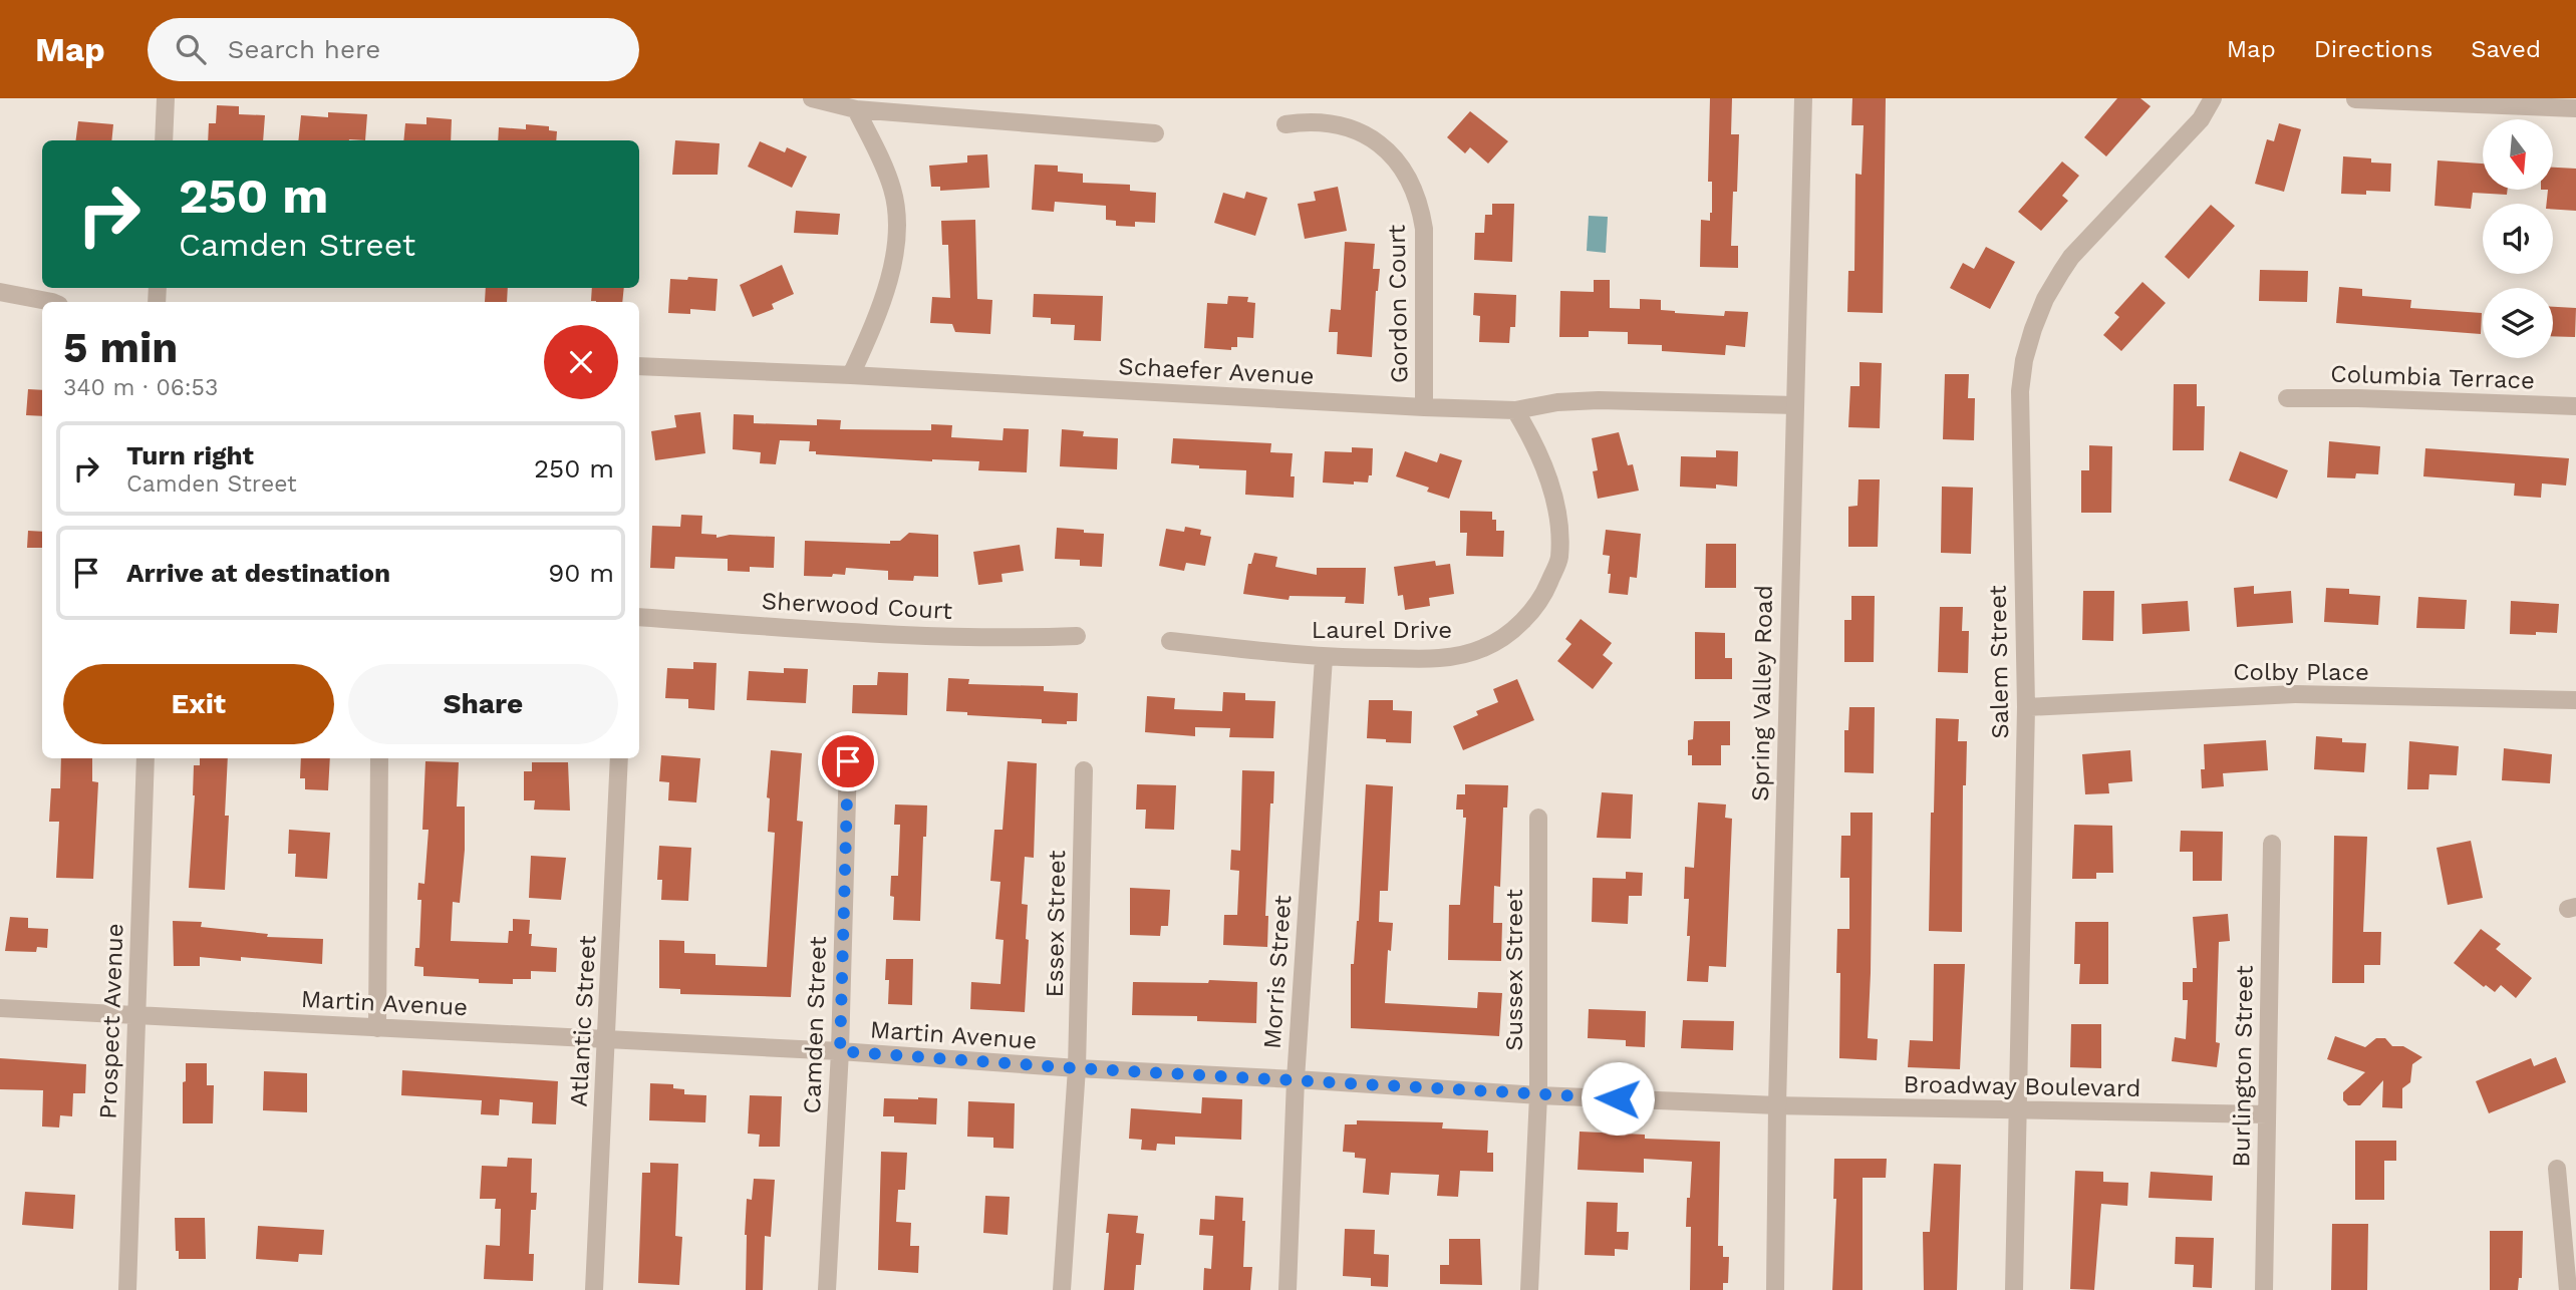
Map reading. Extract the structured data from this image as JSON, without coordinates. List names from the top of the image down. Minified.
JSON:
{"streets":{"street":["Gordon Court","Schaefer Avenue","Columbia Terrace","Sherwood Court","Laurel Drive","Salem Street","Colby Place","Spring Valley Road","Essex Street","Sussex Street","Morris Street","Martin Avenue","Prospect Avenue","Atlantic Street","Camden Street","Burlington Street","Broadway Boulevard"]},"crossings":[["Gordon Court","Schaefer Avenue"],["Schaefer Avenue","Laurel Drive"],["Schaefer Avenue","Spring Valley Road"],["Laurel Drive","Morris Street"],["Salem Street","Colby Place"],["Salem Street","Broadway Boulevard"],["Spring Valley Road","Martin Avenue"],["Spring Valley Road","Broadway Boulevard"],["Essex Street","Martin Avenue"],["Sussex Street","Martin Avenue"],["Morris Street","Martin Avenue"],["Martin Avenue","Prospect Avenue"],["Martin Avenue","Atlantic Street"],["Martin Avenue","Camden Street"],["Martin Avenue","Broadway Boulevard"],["Burlington Street","Broadway Boulevard"]],"north":"bottom","page":{"header":"Map","search":"Search here","nav":["Map","Directions","Saved"],"turn":["250 m","Camden Street"],"heading":["5 min","340 m · 06:53"],"list":[{"name":"Turn right","note":"Camden Street","value":"250 m"},{"name":"Arrive at destination","value":"90 m"}],"buttons":["Exit","Share"]}}
